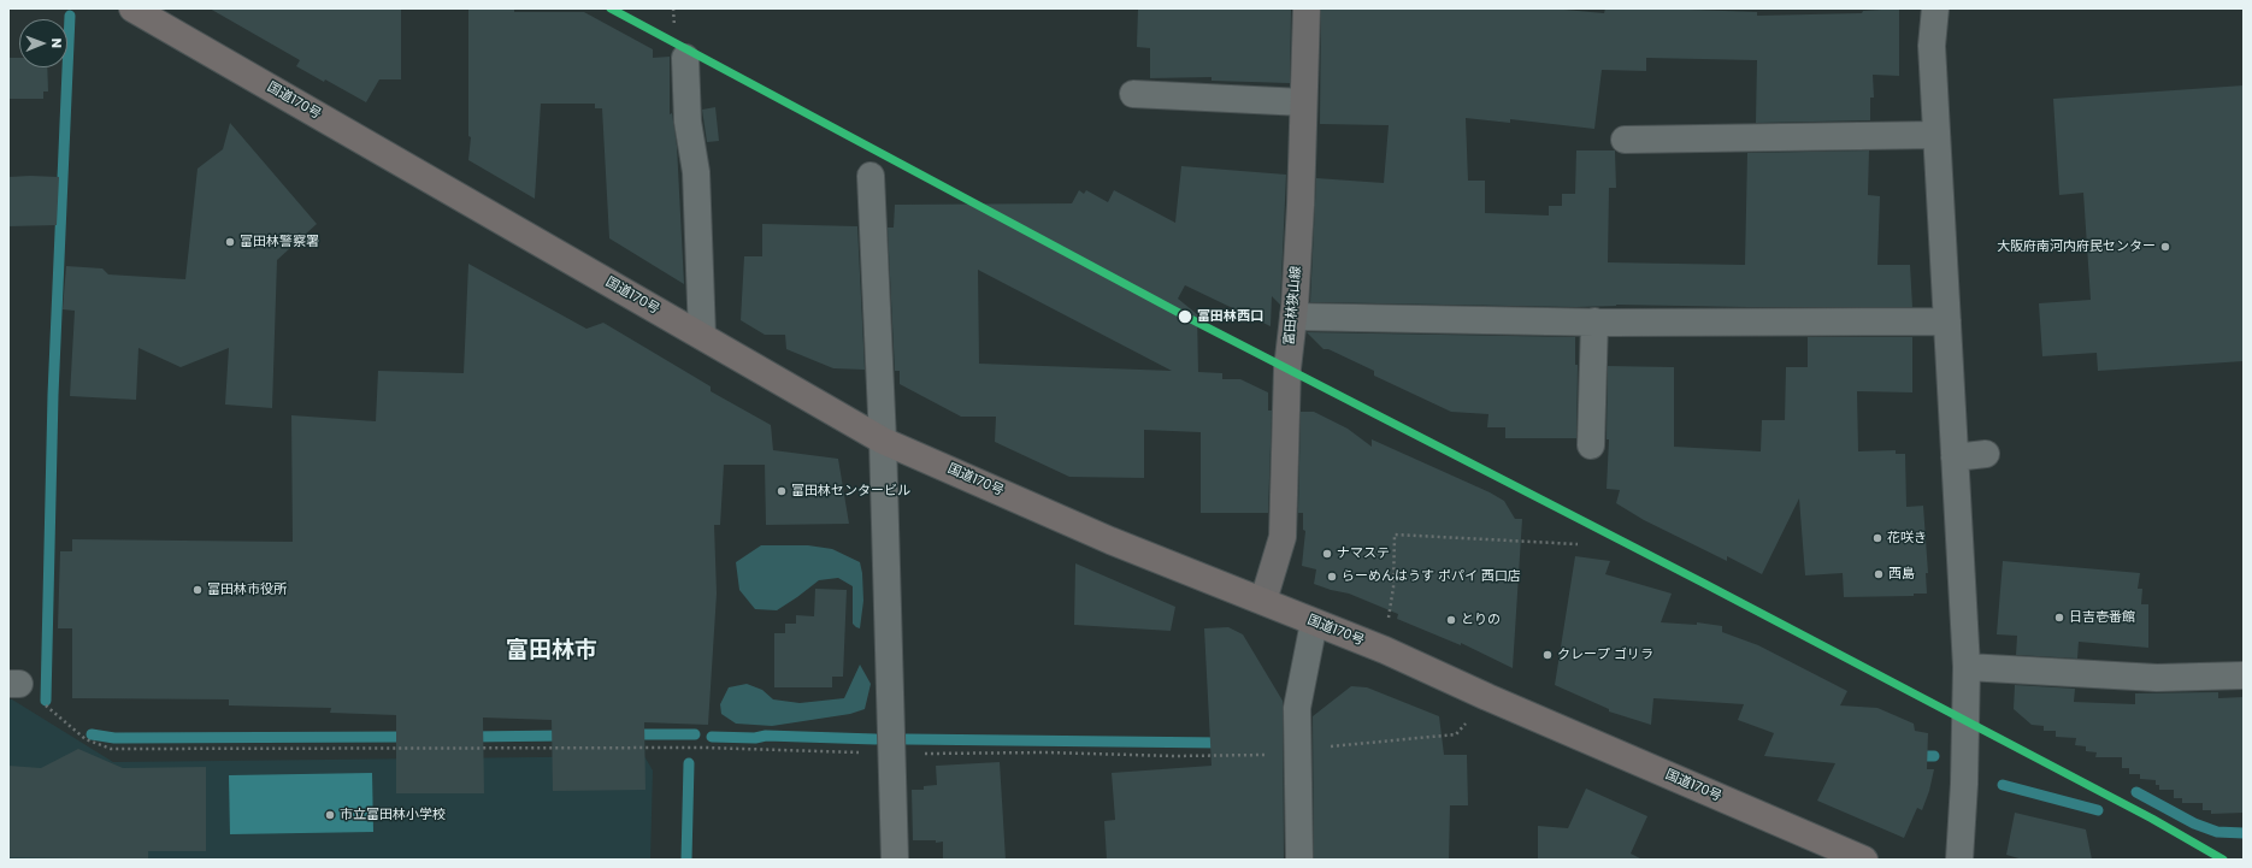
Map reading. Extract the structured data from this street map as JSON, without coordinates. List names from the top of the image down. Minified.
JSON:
{"streets":{"highway":["国道170号"],"main road":["富田林狭山線"]},"crossings":[["国道170号","富田林狭山線"]],"districts":["富田林市"],"places":["富田林警察署","大阪府南河内府民センター","富田林西口","富田林センタービル","花咲き","ナマステ","西島","らーめんはうす ポパイ 西口店","富田林市役所","日吉壱番館","とりの","クレープ ゴリラ","市立富田林小学校"],"north":"right"}
